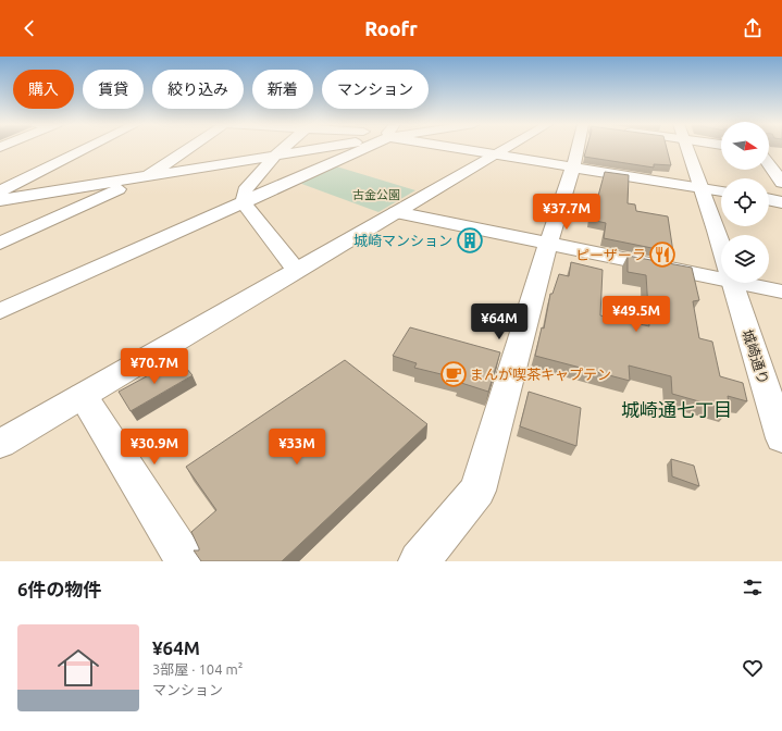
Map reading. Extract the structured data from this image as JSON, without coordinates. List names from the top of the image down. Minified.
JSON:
{"streets":{"street":["城崎通り"]},"districts":["城崎通七丁目"],"parks":["古金公園"],"places":{"building":["城崎マンション"],"restaurant":["ピーザーラ"],"cafe":["まんが喫茶キャプテン"]},"north":"right","page":{"header":"Roofr","chip":["購入","賃貸","絞り込み","新着","マンション"],"price":["¥37.7M","¥49.5M","¥64M","¥70.7M","¥30.9M","¥33M"],"heading":"6件の物件","list":[{"name":"¥64M","note":"3部屋 · 104 m² · マンション"}]}}
